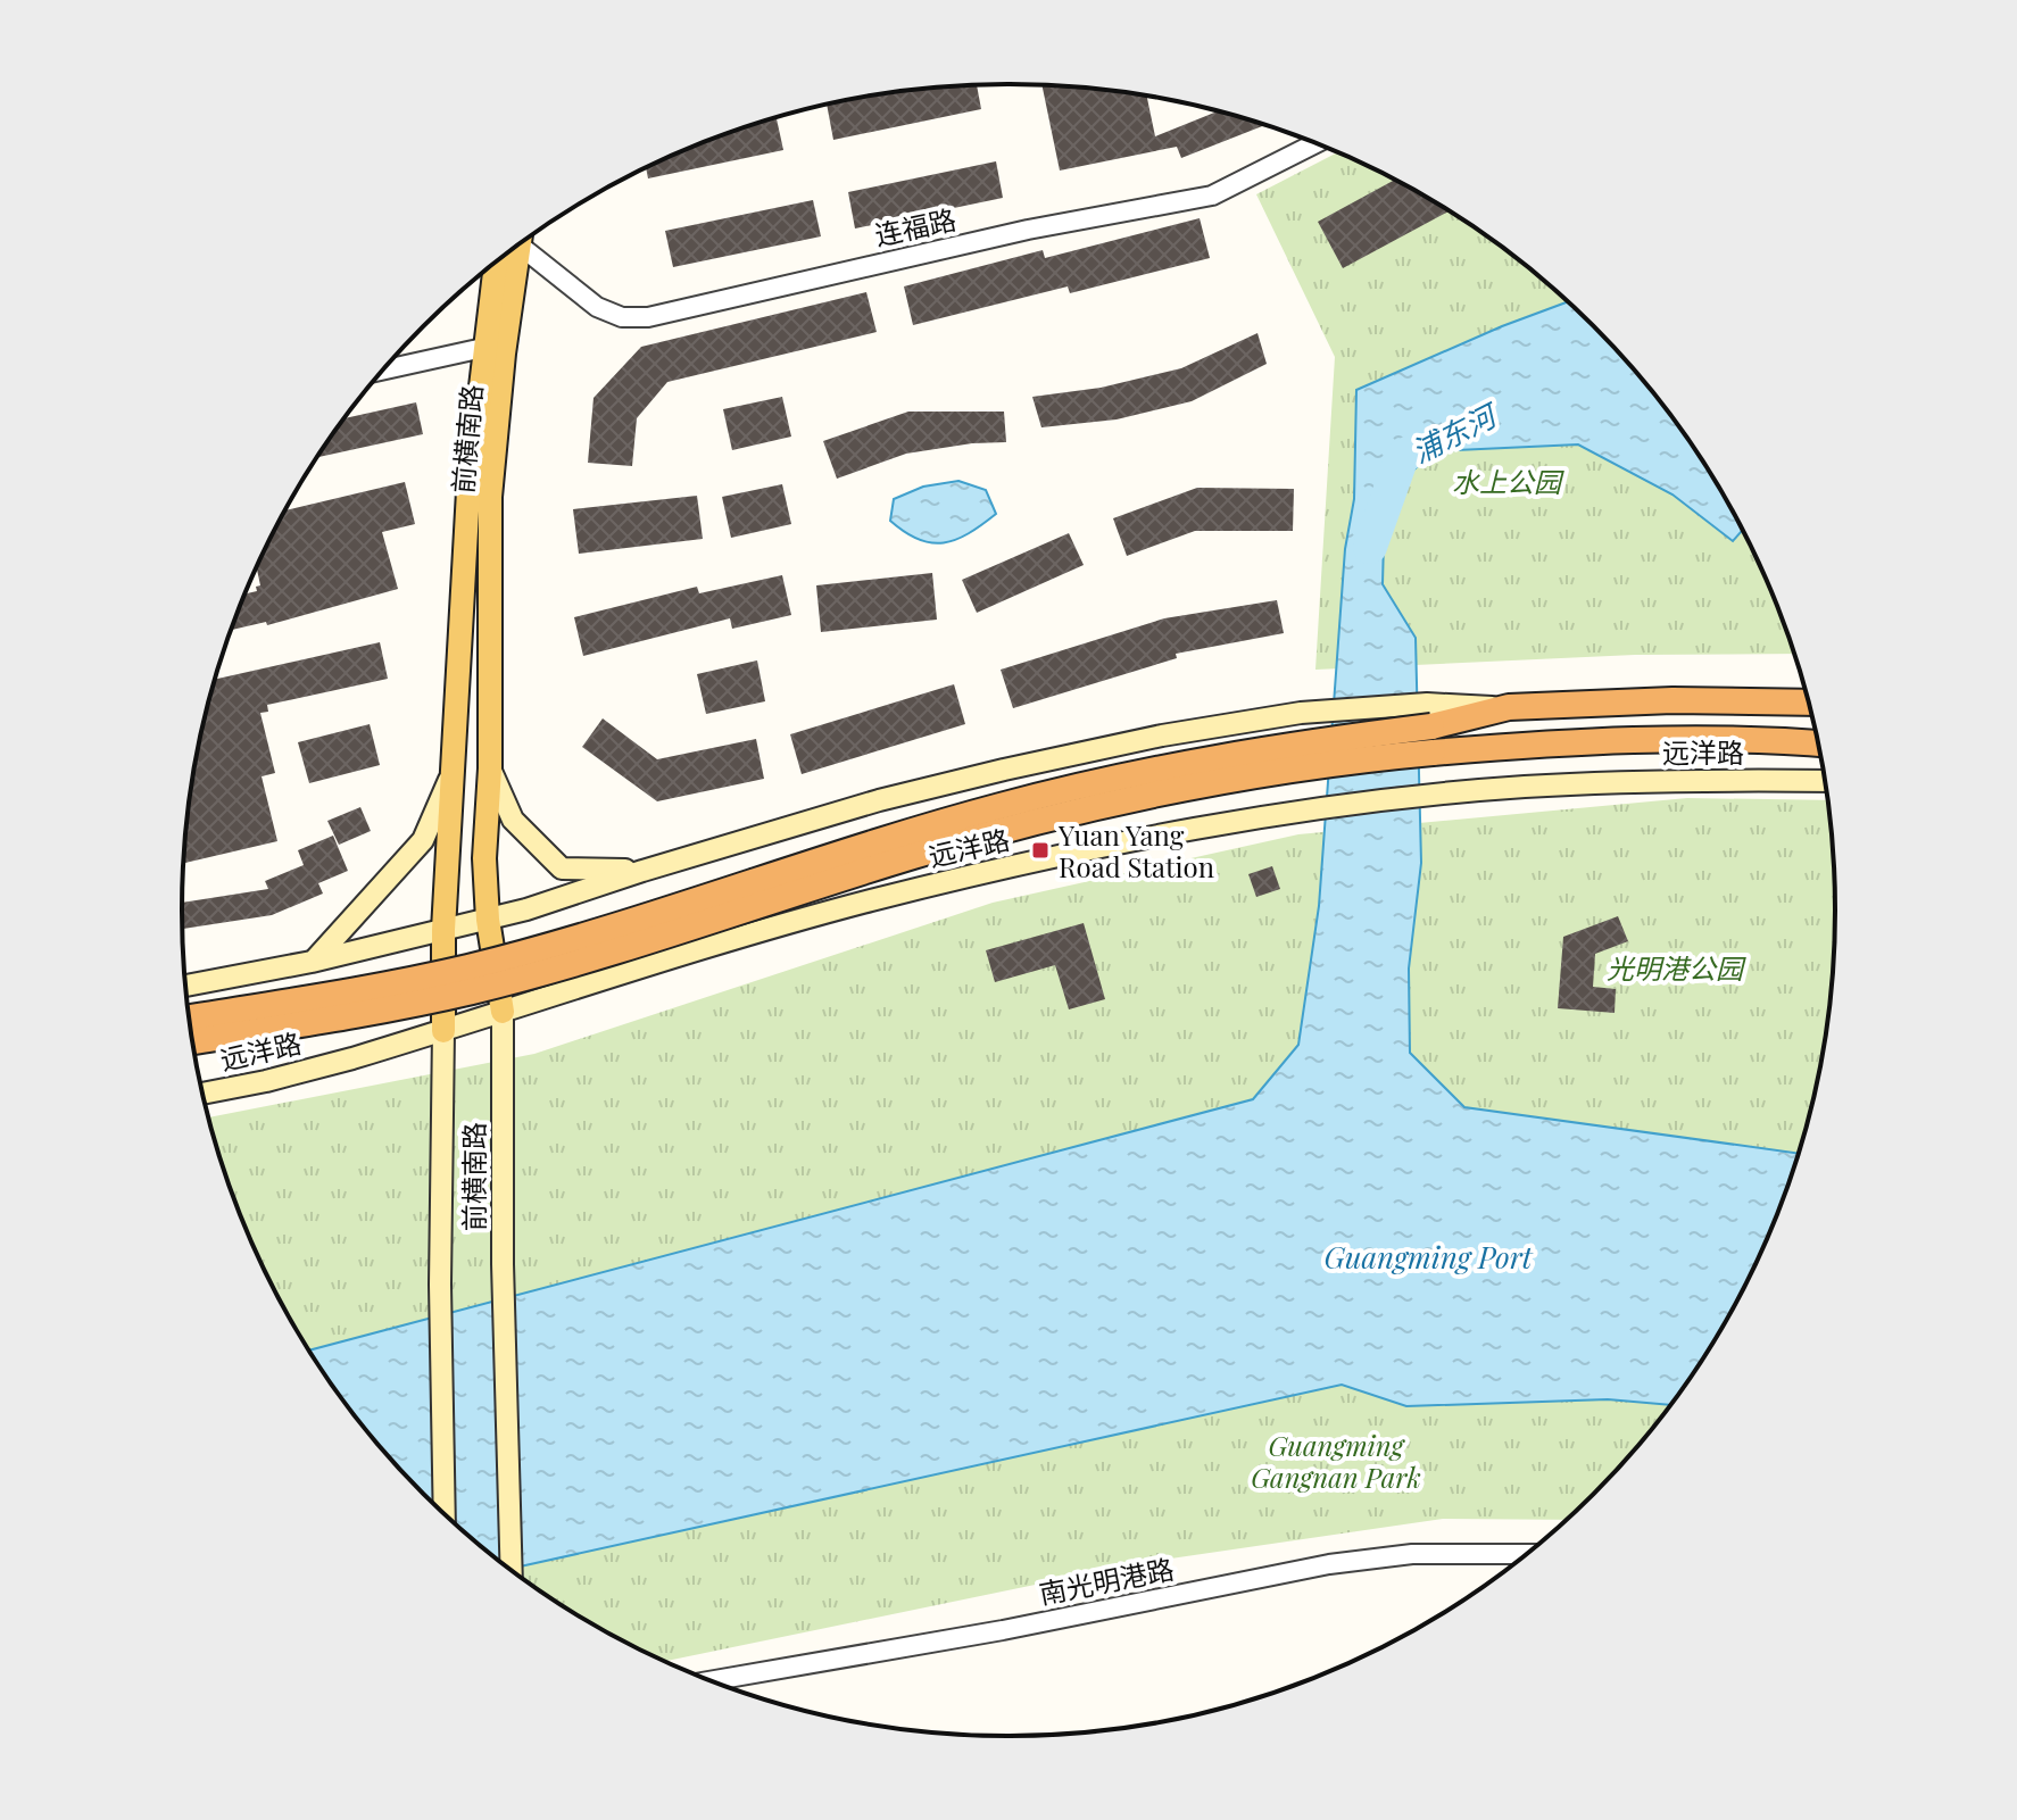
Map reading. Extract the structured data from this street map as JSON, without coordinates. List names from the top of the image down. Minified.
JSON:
{"streets":{"highway":["远洋路"],"main road":["前横南路"],"street":["连福路","南光明港路"]},"crossings":[["前横南路","远洋路"]],"water":["浦东河","Guangming Port"],"parks":["水上公园","光明港公园","Guangming Gangnan Park"],"places":{"transit":["Yuan Yang Road Station"]}}
